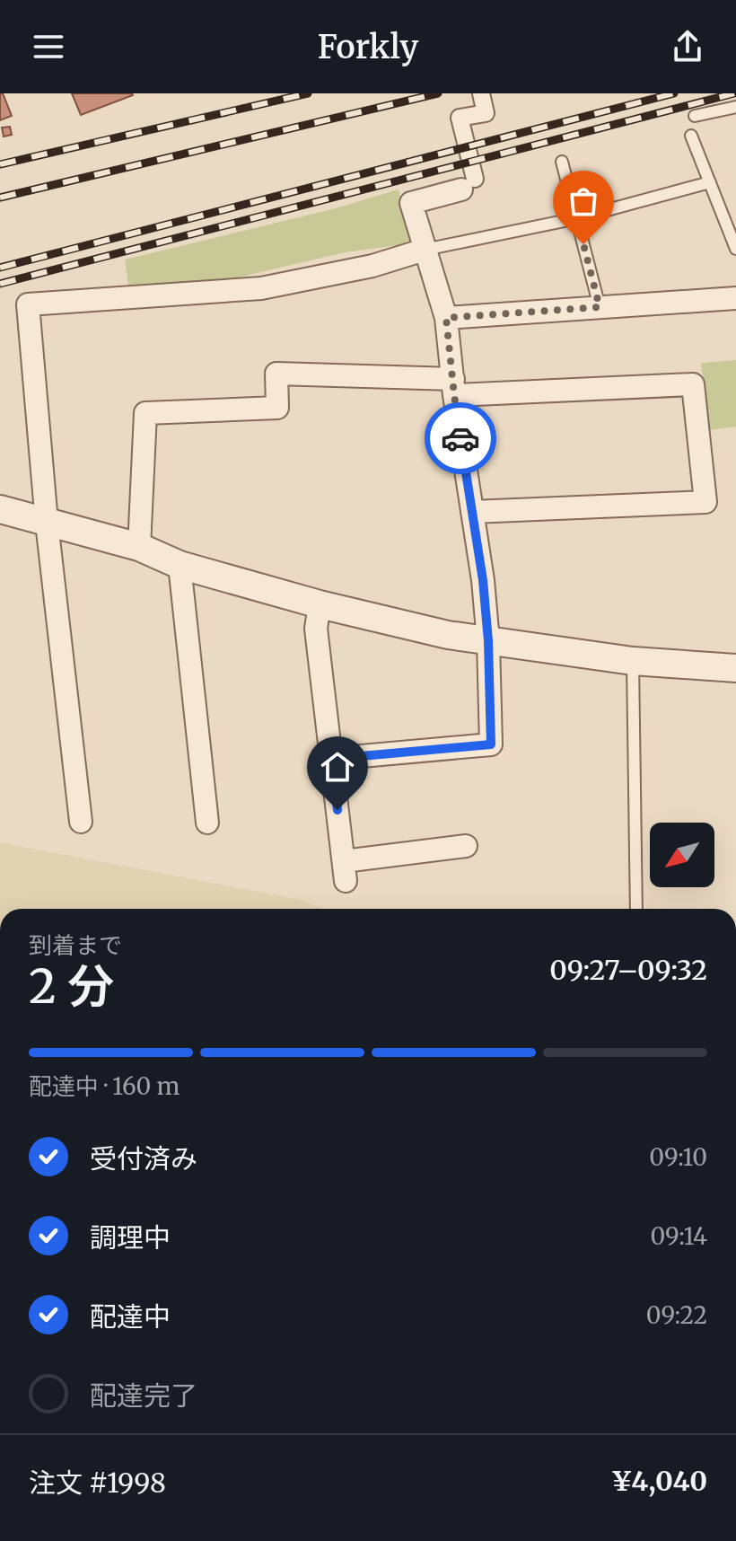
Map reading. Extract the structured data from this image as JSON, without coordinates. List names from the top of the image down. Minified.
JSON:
{"north":"bottom left","page":{"header":"Forkly","heading":["2 分","到着まで","09:27–09:32"],"panel":["注文 #1998","¥4,040"],"bar":"配達中 · 160 m","list":[["受付済み","09:10"],["調理中","09:14"],["配達中","09:22"],"配達完了"]}}
